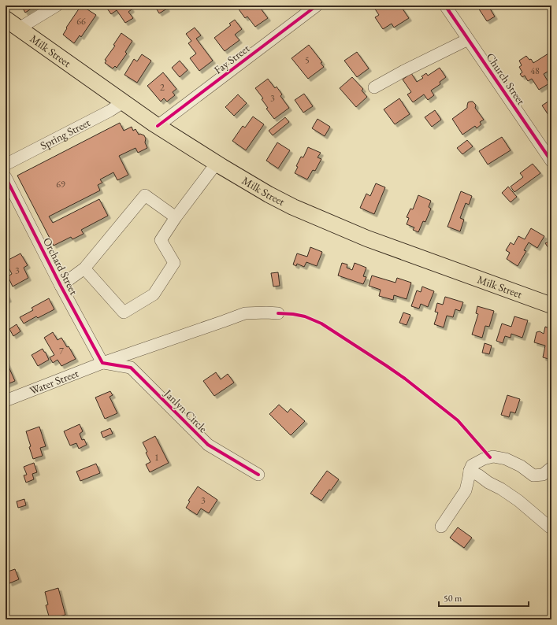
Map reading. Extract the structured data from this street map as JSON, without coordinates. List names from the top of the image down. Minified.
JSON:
{"streets":{"main road":["Milk Street"],"street":["Fay Street","Church Street","Spring Street","Orchard Street","Water Street","Janlyn Circle"]},"crossings":[["Milk Street","Fay Street"],["Milk Street","Spring Street"],["Orchard Street","Water Street"],["Orchard Street","Janlyn Circle"],["Water Street","Janlyn Circle"]],"house_numbers":["66","5","48","2","3","69","3","7","1","3"],"scale_bar":"50 m"}
